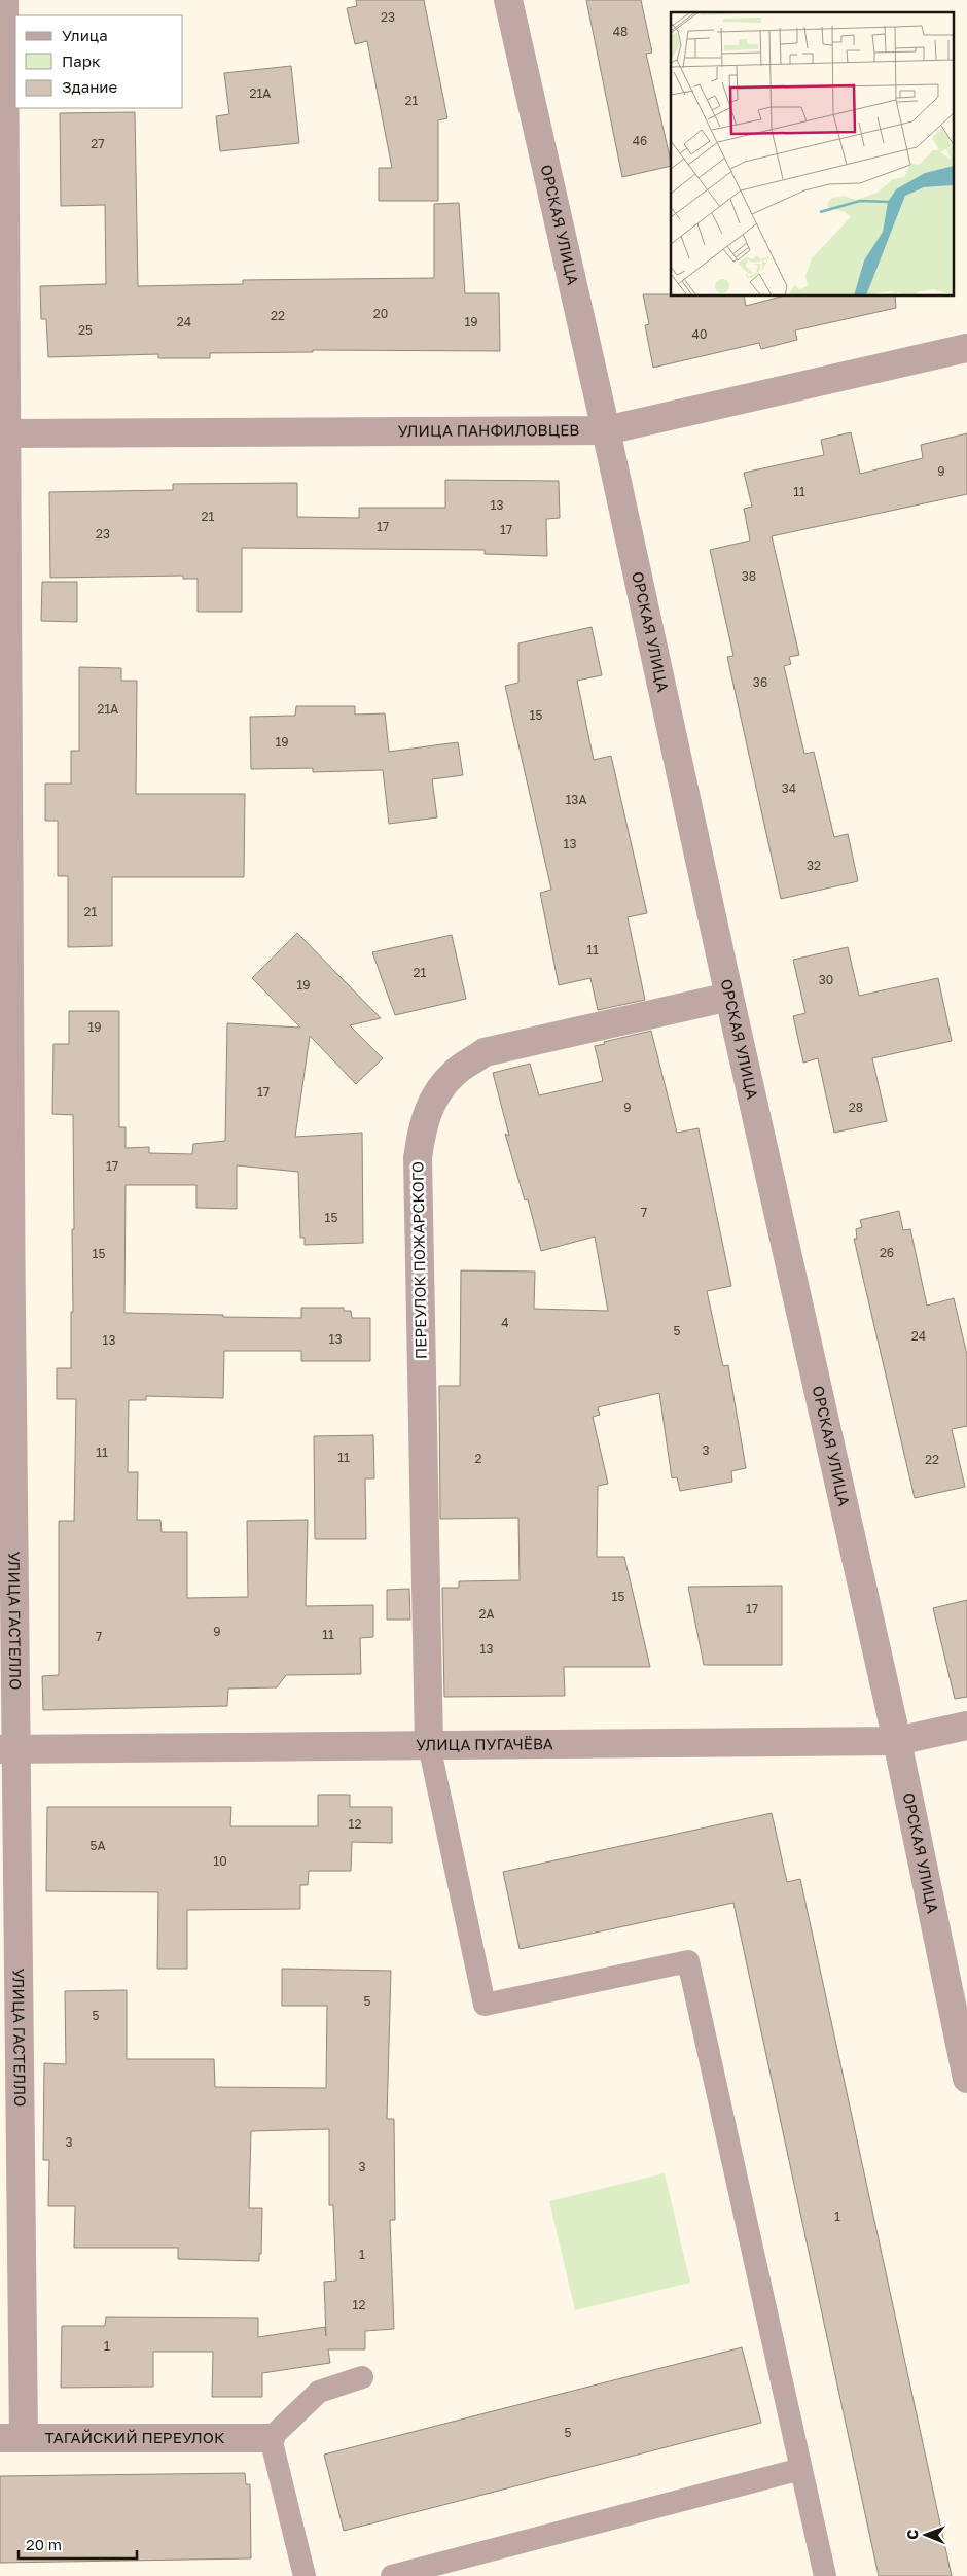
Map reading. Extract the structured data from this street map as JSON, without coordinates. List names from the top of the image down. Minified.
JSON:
{"streets":{"street":["ОРСКАЯ УЛИЦА","УЛИЦА ПАНФИЛОВЦЕВ","ПЕРЕУЛОК ПОЖАРСКОГО","УЛИЦА ГАСТЕЛЛО","УЛИЦА ПУГАЧЁВА","ТАГАЙСКИЙ ПЕРЕУЛОК"]},"crossings":[["ОРСКАЯ УЛИЦА","УЛИЦА ПАНФИЛОВЦЕВ"],["ОРСКАЯ УЛИЦА","ПЕРЕУЛОК ПОЖАРСКОГО"],["ОРСКАЯ УЛИЦА","УЛИЦА ПУГАЧЁВА"],["УЛИЦА ПАНФИЛОВЦЕВ","УЛИЦА ГАСТЕЛЛО"],["ПЕРЕУЛОК ПОЖАРСКОГО","УЛИЦА ПУГАЧЁВА"],["УЛИЦА ГАСТЕЛЛО","УЛИЦА ПУГАЧЁВА"],["УЛИЦА ГАСТЕЛЛО","ТАГАЙСКИЙ ПЕРЕУЛОК"]],"house_numbers":["23","48","21А","21","46","27","20","22","24","19","25","40","9","11","13","21","17","17","23","38","36","21А","15","19","34","13А","13","32","21","11","21","30","19","19","17","9","28","17","7","15","26","15","4","5","24","13","13","3","11","11","2","22","15","17","2А","9","11","7","13","12","5А","10","5","5","3","3","1","1","12","1","5"],"legend":["Улица","Парк","Здание"],"scale_bar":"20 m","north":"left"}
